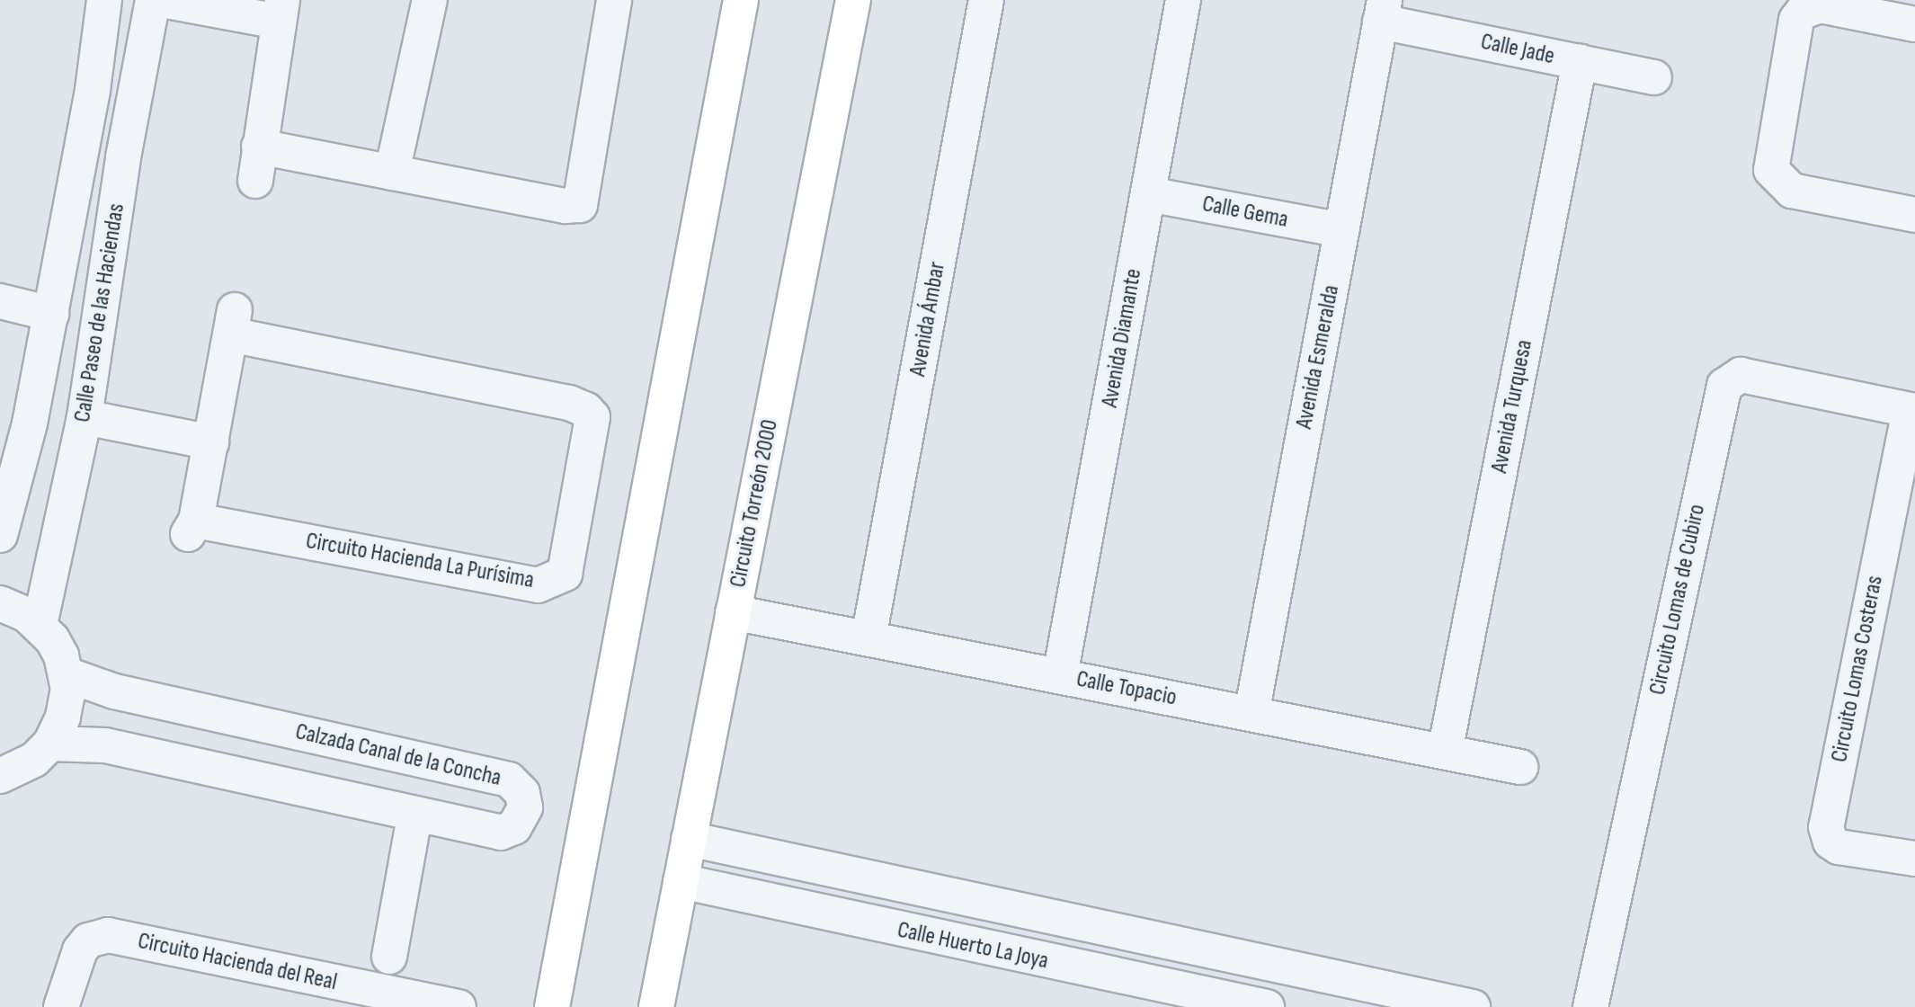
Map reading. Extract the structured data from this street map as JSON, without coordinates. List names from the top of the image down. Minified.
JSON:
{"streets":{"main road":["Circuito Torreón 2000"],"street":["Calle Jade","Calle Gema","Calle Paseo de las Haciendas","Avenida Ámbar","Avenida Diamante","Avenida Esmeralda","Avenida Turquesa","Circuito Hacienda La Purísima","Circuito Lomas de Cubiro","Circuito Lomas Costeras","Calle Topacio","Calzada Canal de la Concha","Calle Huerto La Joya","Circuito Hacienda del Real"]},"crossings":[["Calle Jade","Avenida Esmeralda"],["Calle Jade","Avenida Turquesa"],["Calle Gema","Avenida Diamante"],["Calle Gema","Avenida Esmeralda"],["Avenida Ámbar","Calle Topacio"],["Avenida Diamante","Calle Topacio"],["Avenida Esmeralda","Calle Topacio"],["Avenida Turquesa","Calle Topacio"],["Circuito Torreón 2000","Calle Topacio"],["Circuito Torreón 2000","Calle Huerto La Joya"],["Circuito Lomas de Cubiro","Circuito Lomas Costeras"]]}
